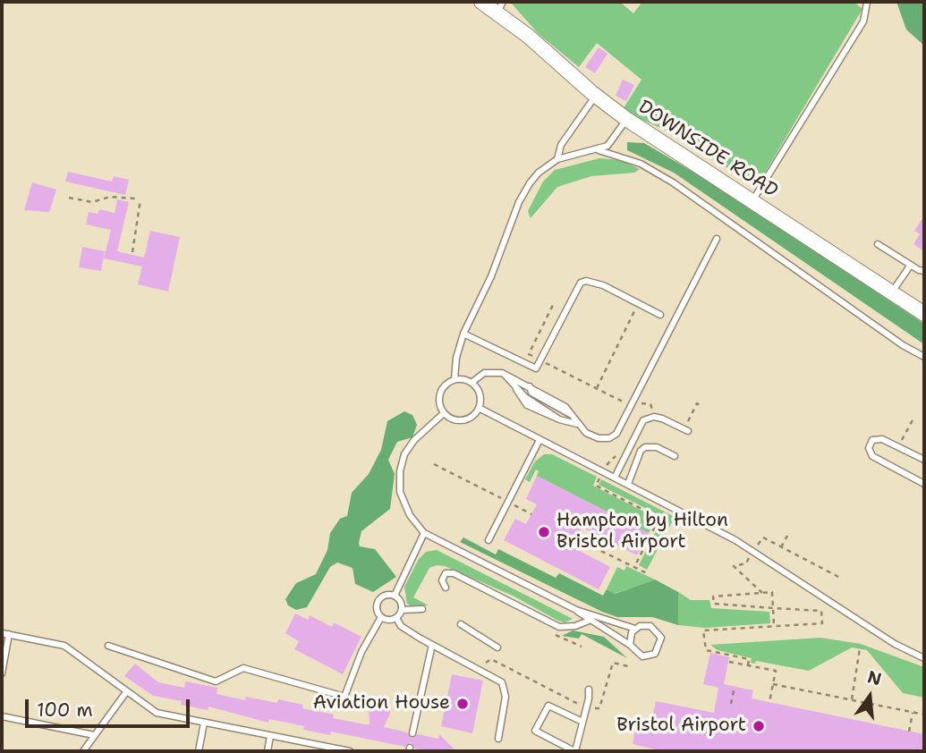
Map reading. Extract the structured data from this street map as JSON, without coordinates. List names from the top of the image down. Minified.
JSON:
{"streets":{"street":["DOWNSIDE ROAD"]},"places":["Hampton by Hilton Bristol Airport","Aviation House","Bristol Airport"],"scale_bar":"100 m","north":"top"}
